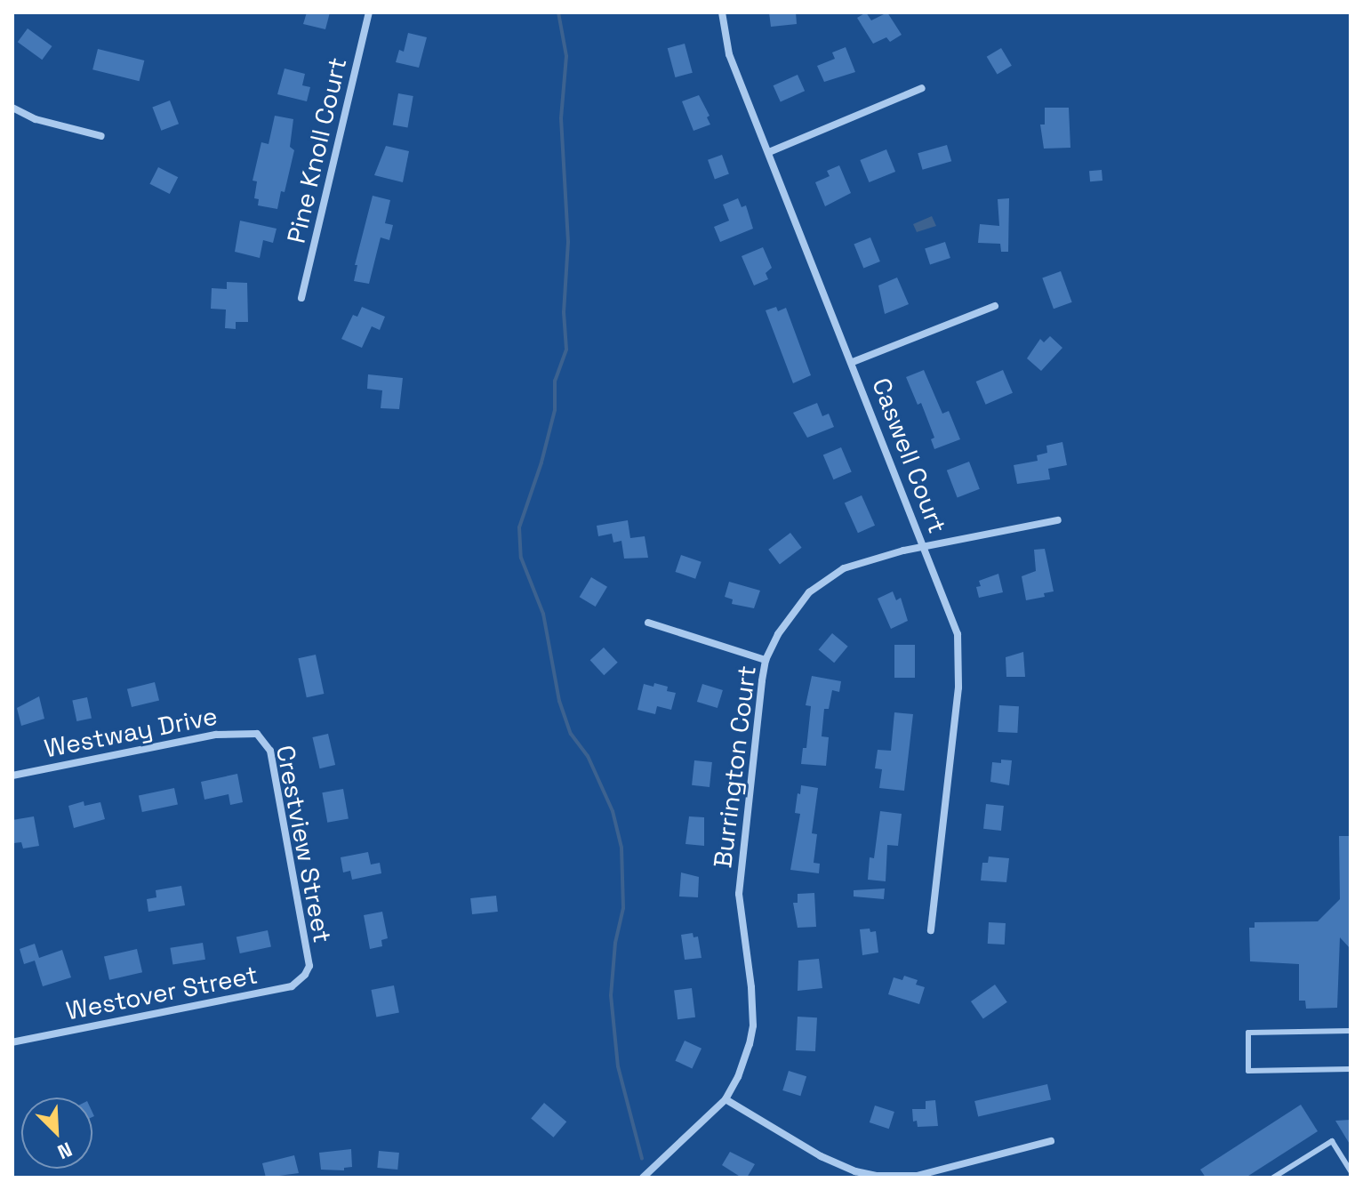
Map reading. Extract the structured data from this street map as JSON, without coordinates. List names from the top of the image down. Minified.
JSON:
{"streets":{"street":["Pine Knoll Court","Caswell Court","Westway Drive","Burrington Court","Crestview Street","Westover Street"]},"crossings":[["Caswell Court","Burrington Court"],["Westway Drive","Crestview Street"],["Crestview Street","Westover Street"]],"north":"bottom right"}
